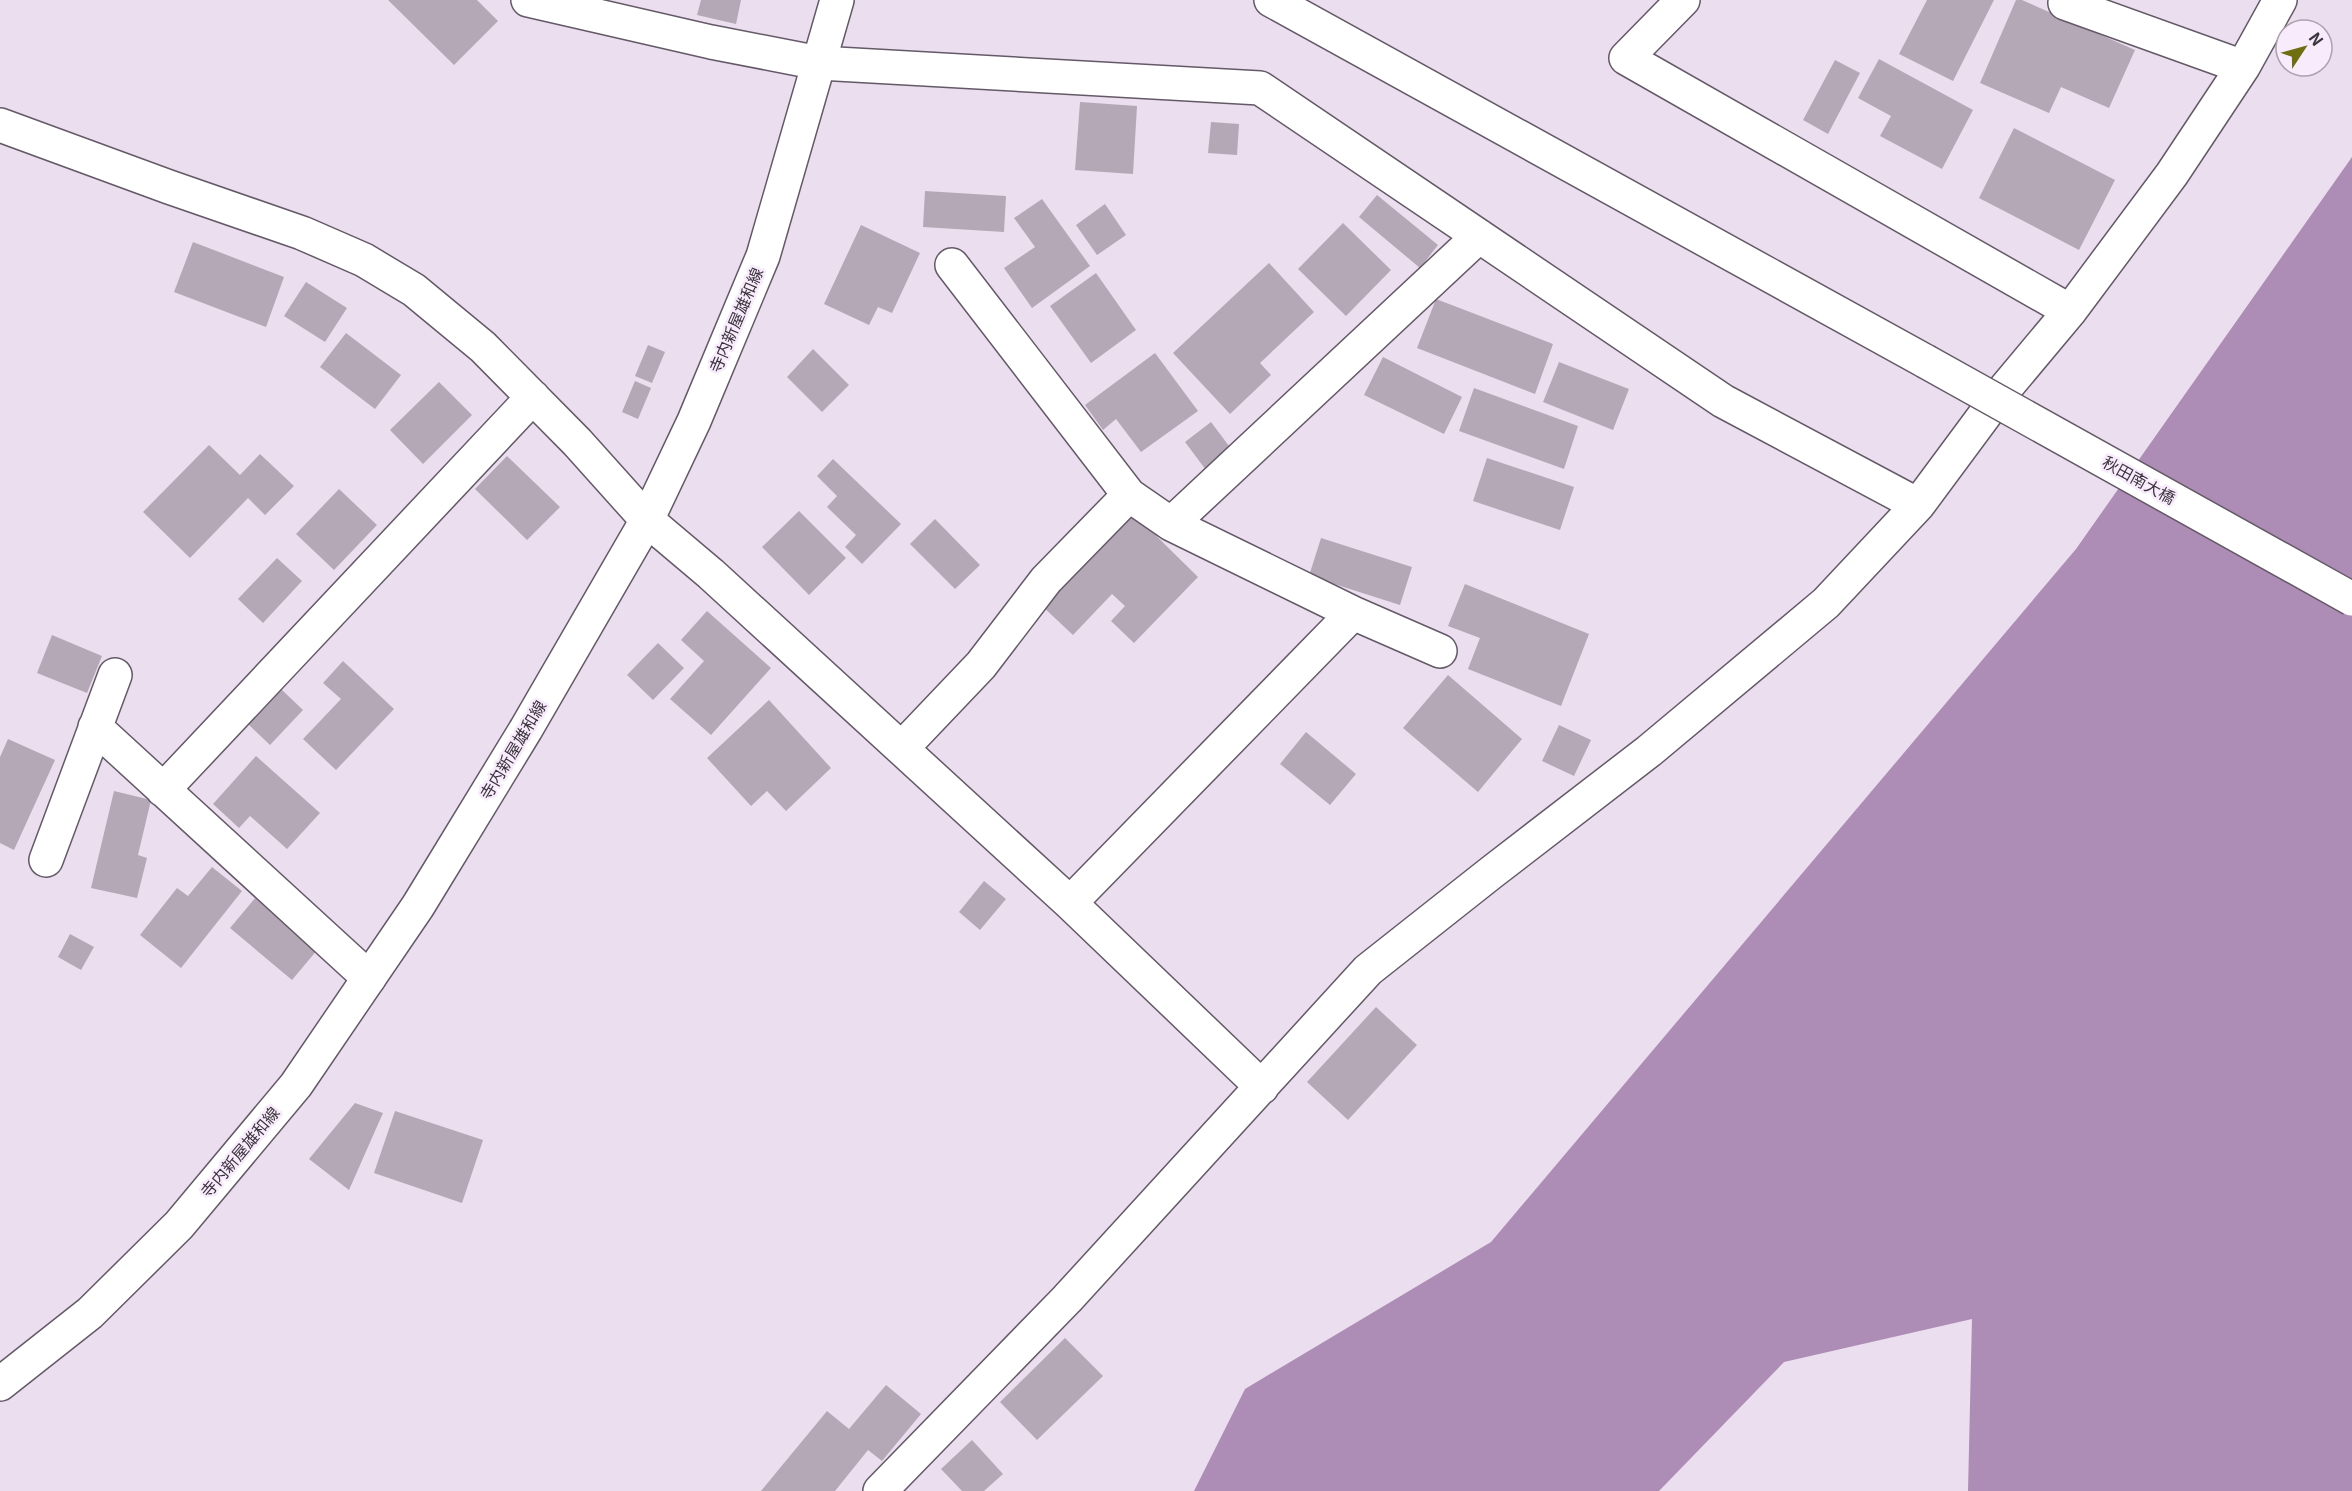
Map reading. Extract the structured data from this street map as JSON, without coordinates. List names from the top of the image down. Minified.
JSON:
{"streets":{"street":["寺内新屋雄和線","秋田南大橋"]},"north":"top right"}
